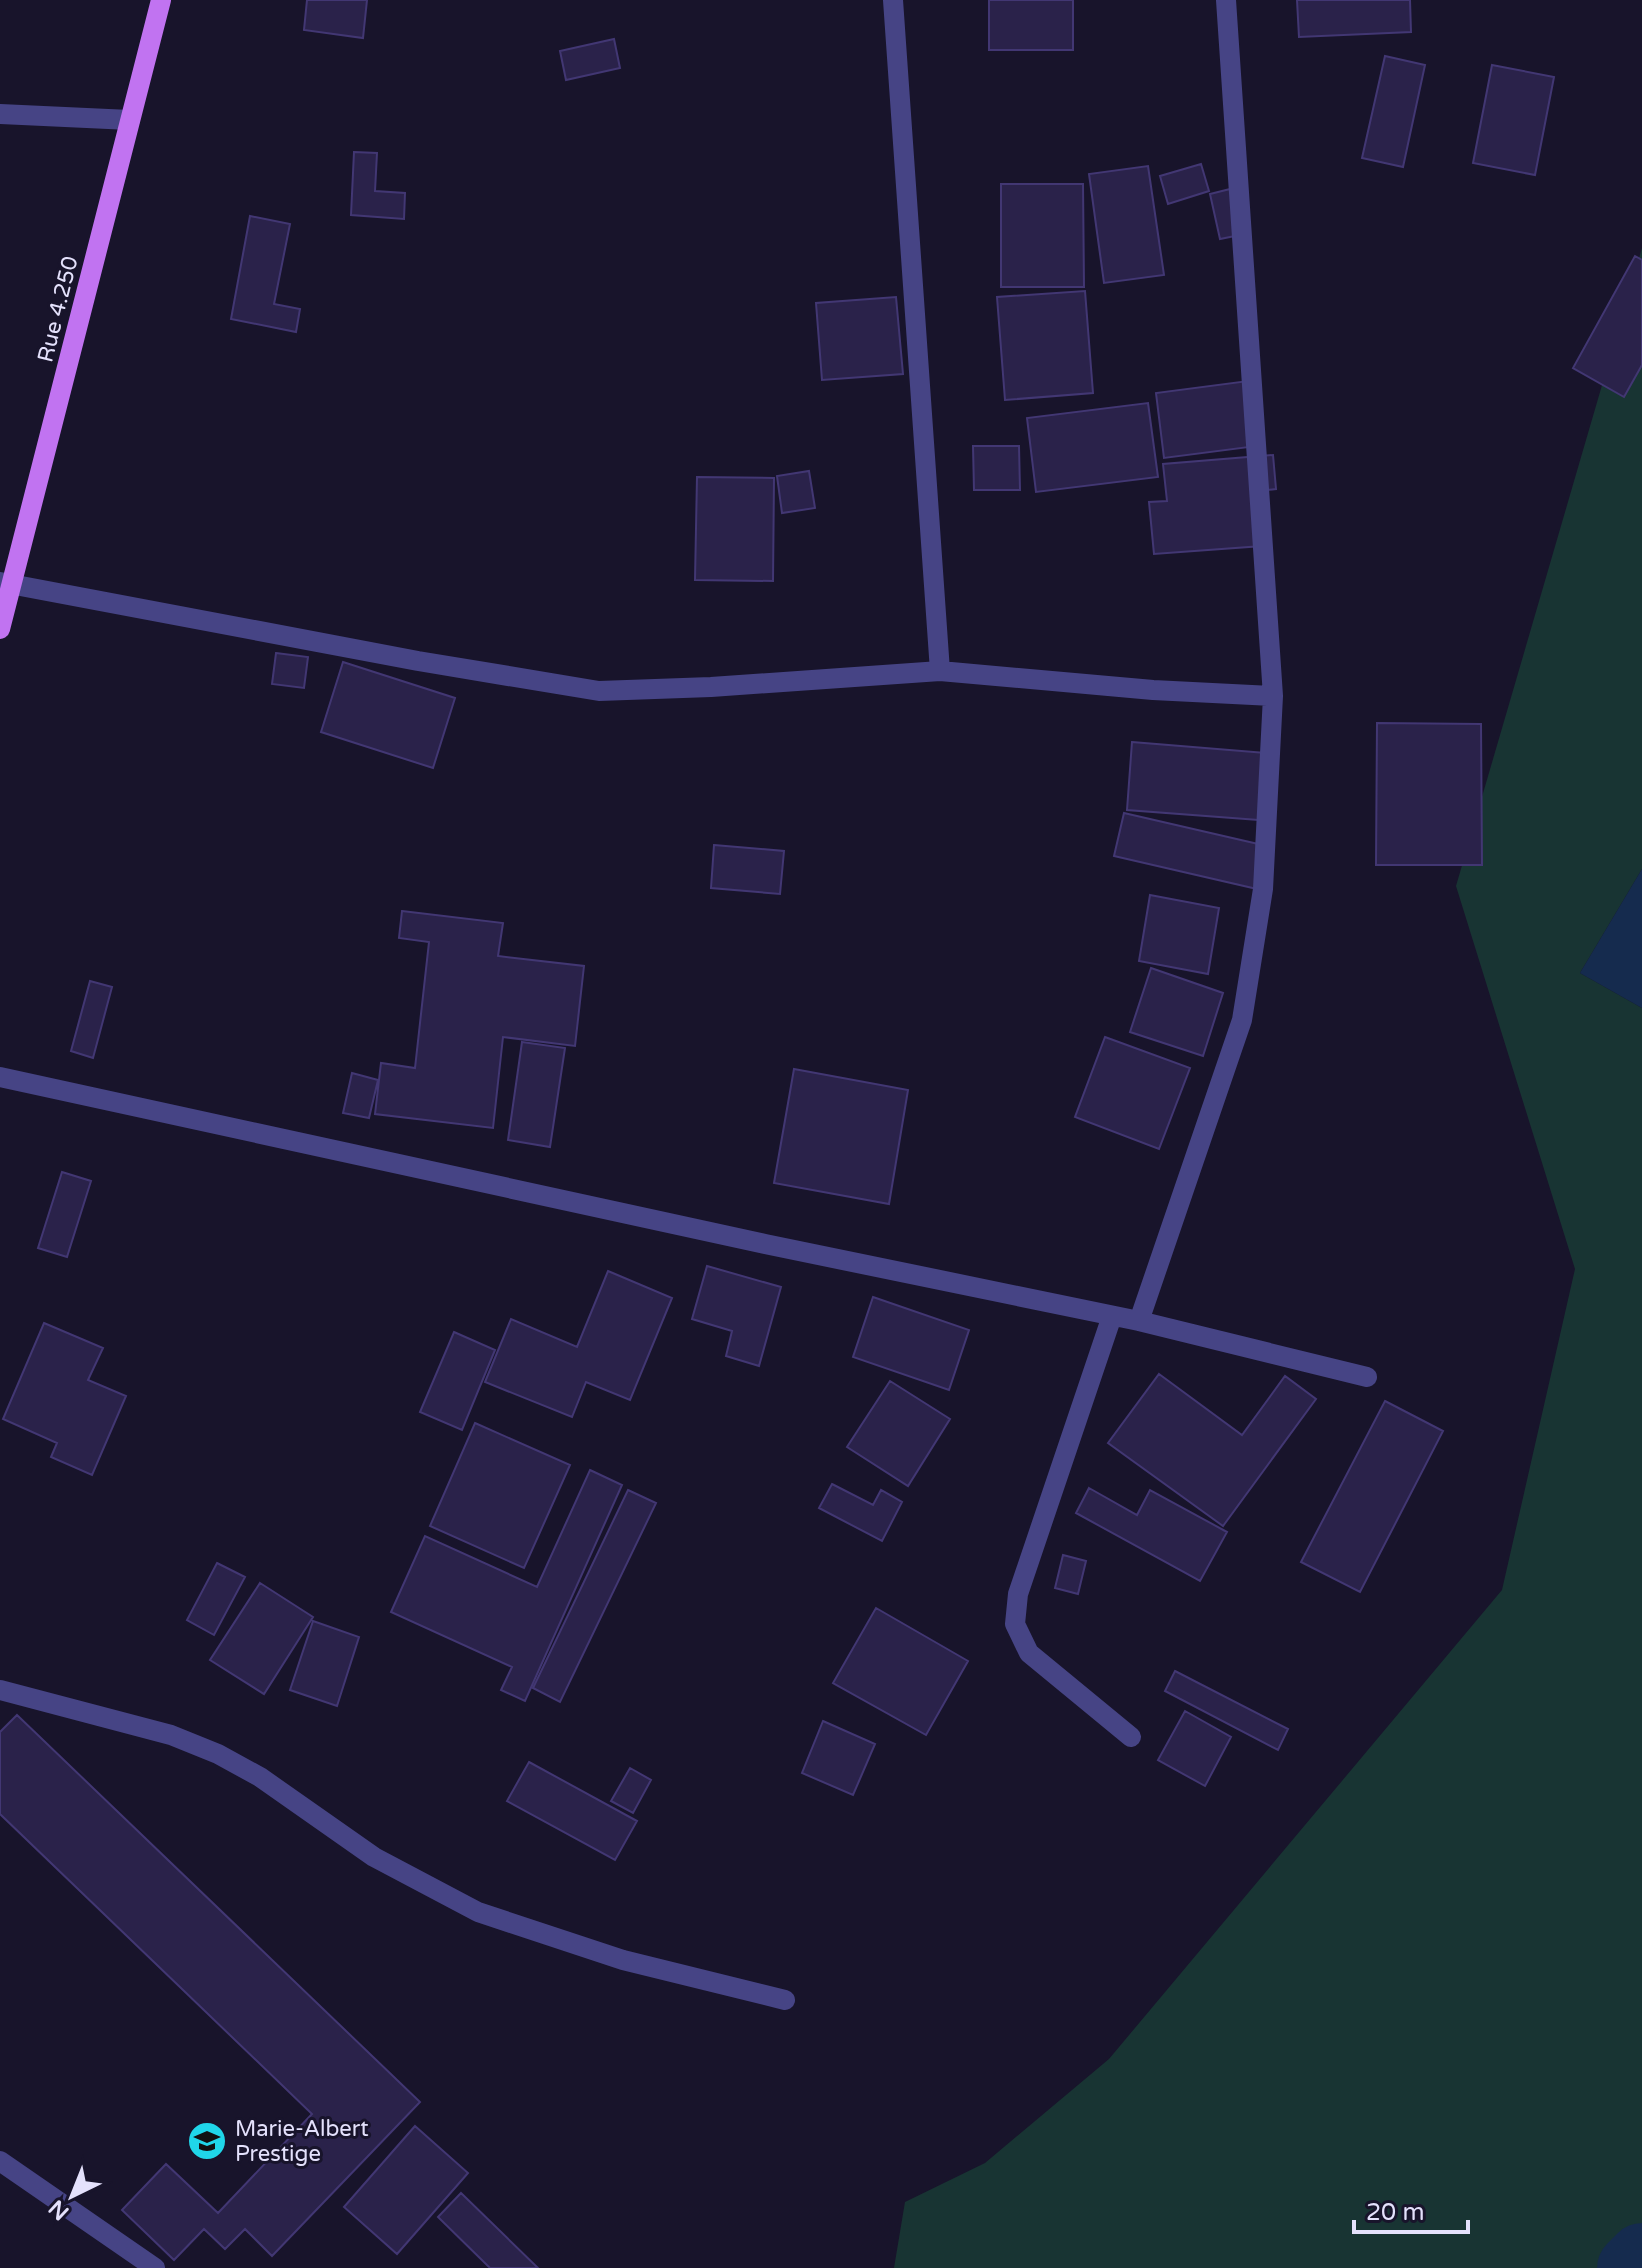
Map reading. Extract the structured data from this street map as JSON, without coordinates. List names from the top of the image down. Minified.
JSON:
{"streets":{"main road":["Rue 4.250"]},"places":{"school or university":["Marie-Albert Prestige"]},"scale_bar":"20 m","north":"bottom left"}
